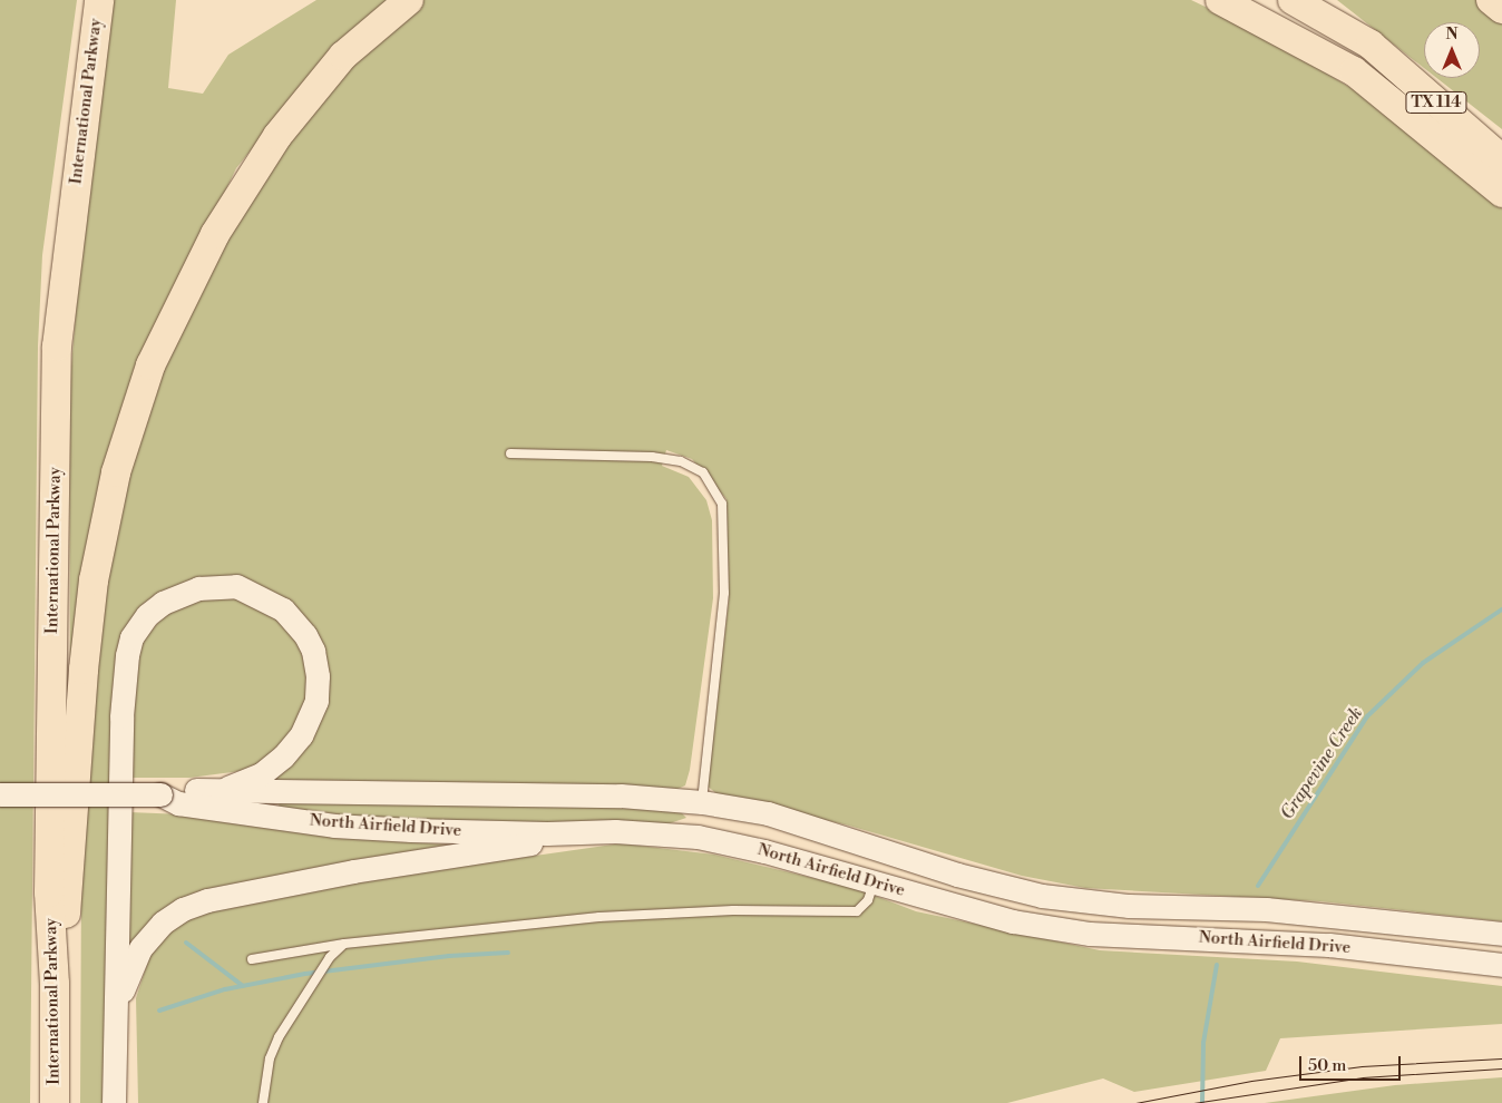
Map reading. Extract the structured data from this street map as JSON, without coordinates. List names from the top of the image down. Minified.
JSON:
{"streets":{"highway":["International Parkway","TX 114"],"main road":["North Airfield Drive"]},"water":["Grapevine Creek"],"scale_bar":"50 m","north":"top"}
